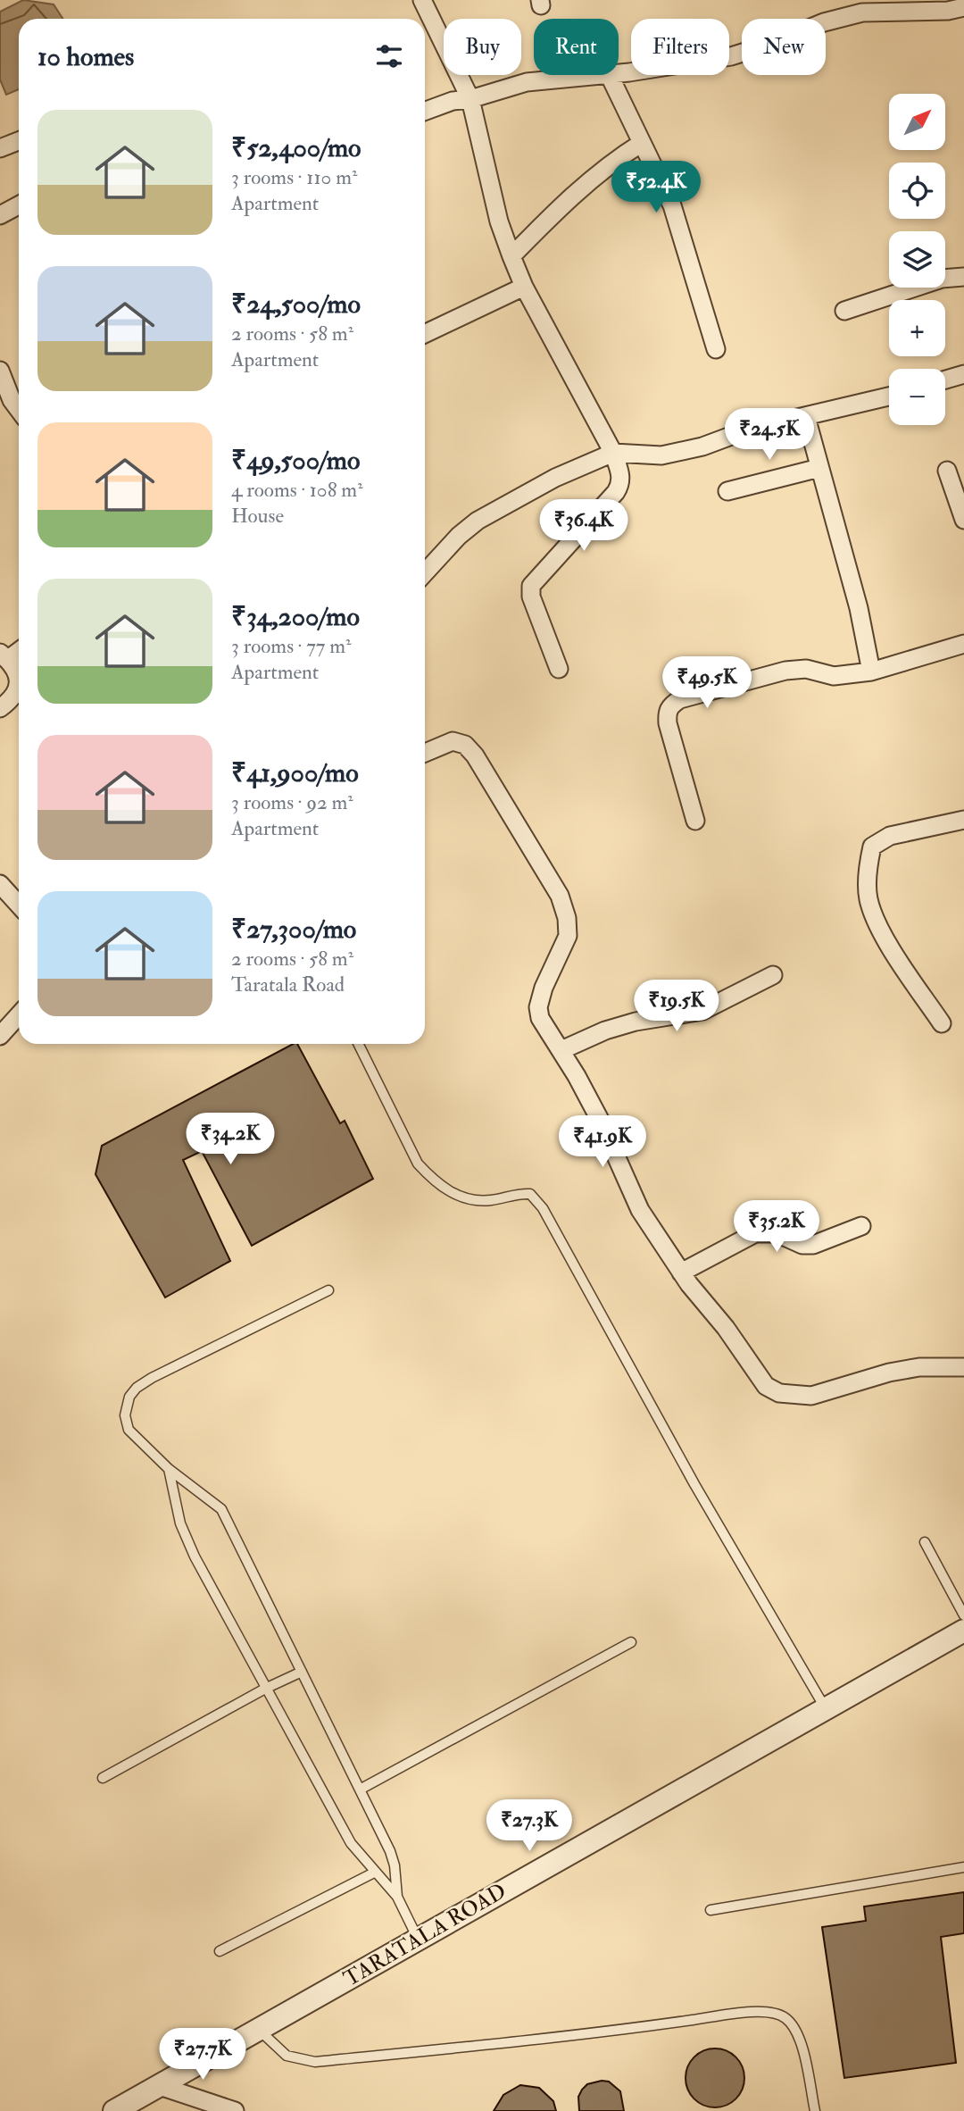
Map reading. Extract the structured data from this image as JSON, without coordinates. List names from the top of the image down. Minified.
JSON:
{"streets":{"street":["TARATALA ROAD"]},"north":"top right","page":{"chip":["Buy","Rent","Filters","New"],"heading":"10 homes","map_buttons":["+","−"],"list":[{"name":"₹52,400/mo","note":"3 rooms · 110 m² · Apartment"},{"name":"₹24,500/mo","note":"2 rooms · 58 m² · Apartment"},{"name":"₹49,500/mo","note":"4 rooms · 108 m² · House"},{"name":"₹34,200/mo","note":"3 rooms · 77 m² · Apartment"},{"name":"₹41,900/mo","note":"3 rooms · 92 m² · Apartment"},{"name":"₹27,300/mo","note":"2 rooms · 58 m² · Taratala Road"}],"price":["₹52.4K","₹24.5K","₹36.4K","₹49.5K","₹19.5K","₹34.2K","₹41.9K","₹35.2K","₹27.3K","₹27.7K"]}}
